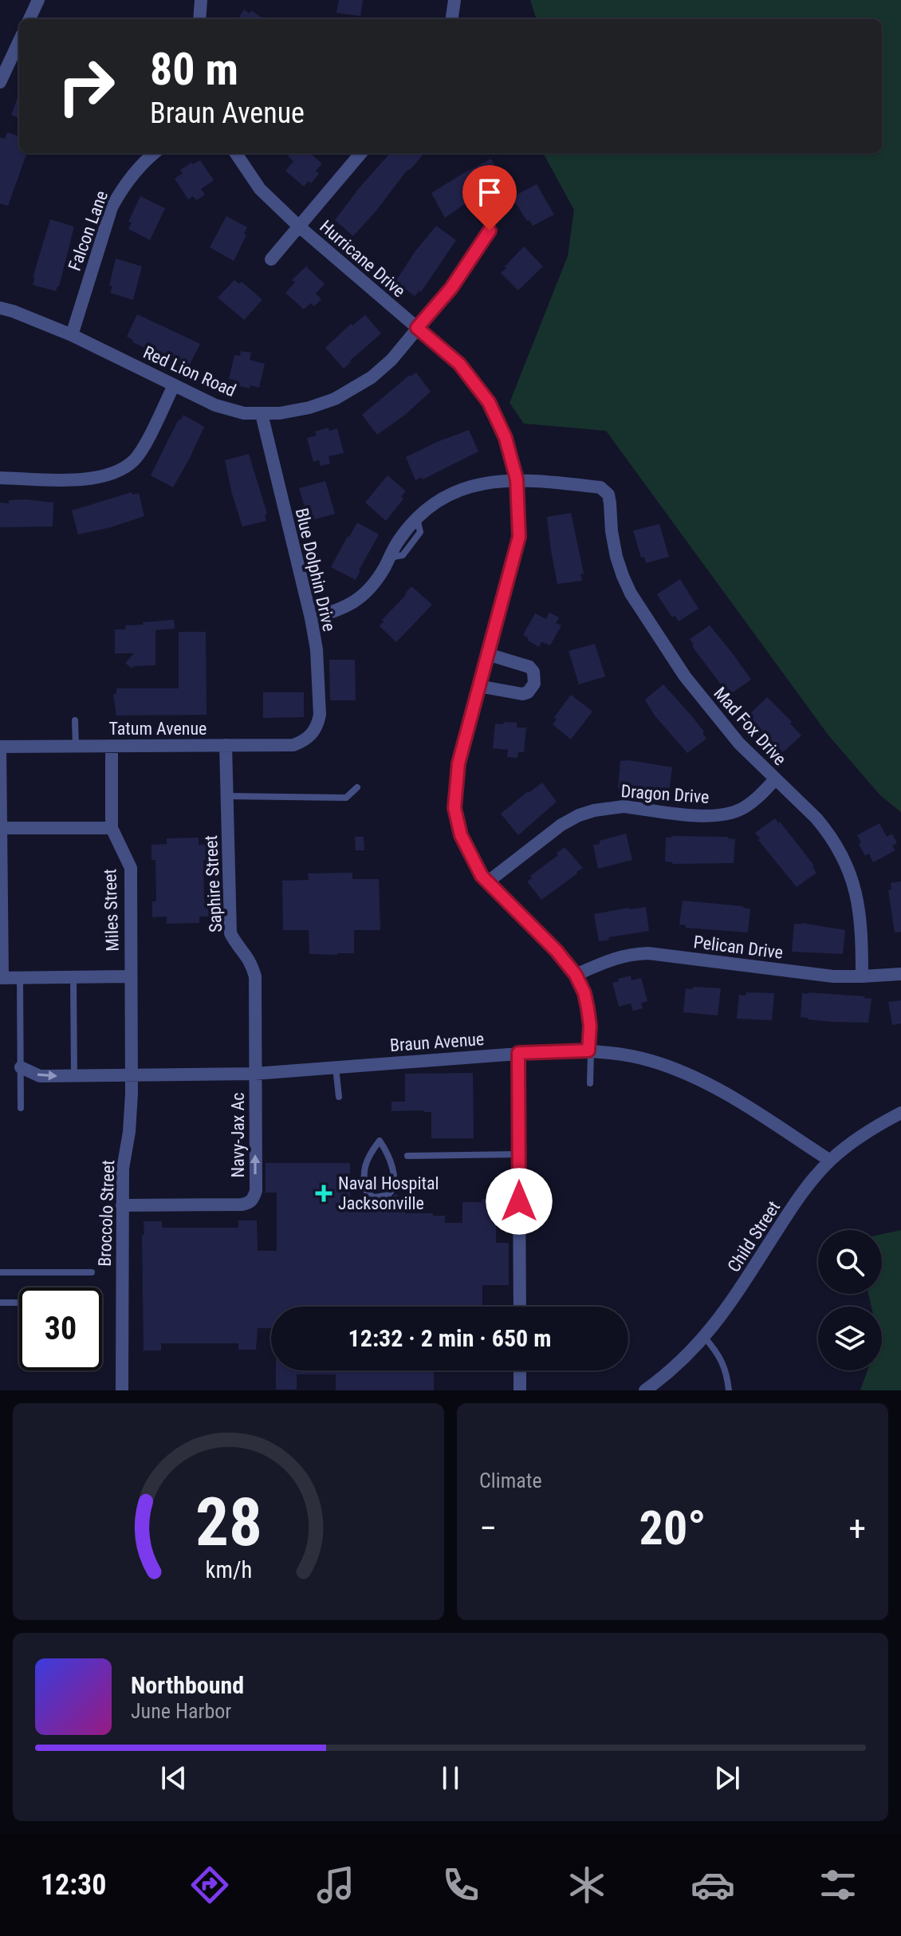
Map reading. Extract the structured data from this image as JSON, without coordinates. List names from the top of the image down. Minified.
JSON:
{"streets":{"street":["Falcon Lane","Hurricane Drive","Red Lion Road","Blue Dolphin Drive","Mad Fox Drive","Tatum Avenue","Dragon Drive","Saphire Street","Miles Street","Pelican Drive","Braun Avenue","Navy-Jax Ac","Broccolo Street","Child Street"]},"crossings":[["Falcon Lane","Red Lion Road"],["Hurricane Drive","Red Lion Road"],["Hurricane Drive","Mad Fox Drive"],["Hurricane Drive","Dragon Drive"],["Hurricane Drive","Pelican Drive"],["Hurricane Drive","Braun Avenue"],["Red Lion Road","Blue Dolphin Drive"],["Blue Dolphin Drive","Tatum Avenue"],["Mad Fox Drive","Dragon Drive"],["Mad Fox Drive","Pelican Drive"],["Tatum Avenue","Saphire Street"],["Tatum Avenue","Miles Street"],["Saphire Street","Navy-Jax Ac"],["Miles Street","Braun Avenue"],["Miles Street","Broccolo Street"],["Braun Avenue","Navy-Jax Ac"],["Braun Avenue","Broccolo Street"],["Braun Avenue","Child Street"],["Navy-Jax Ac","Broccolo Street"]],"places":{"health":["Naval Hospital Jacksonville"]},"page":{"turn":["80 m","Braun Avenue"],"limit":"30","trip":"12:32 · 2 min · 650 m","tile":"Climate","heat":["−","20°","+"],"song":["Northbound","June Harbor"],"tabs":"12:30","gauge":["28","km/h"]}}
